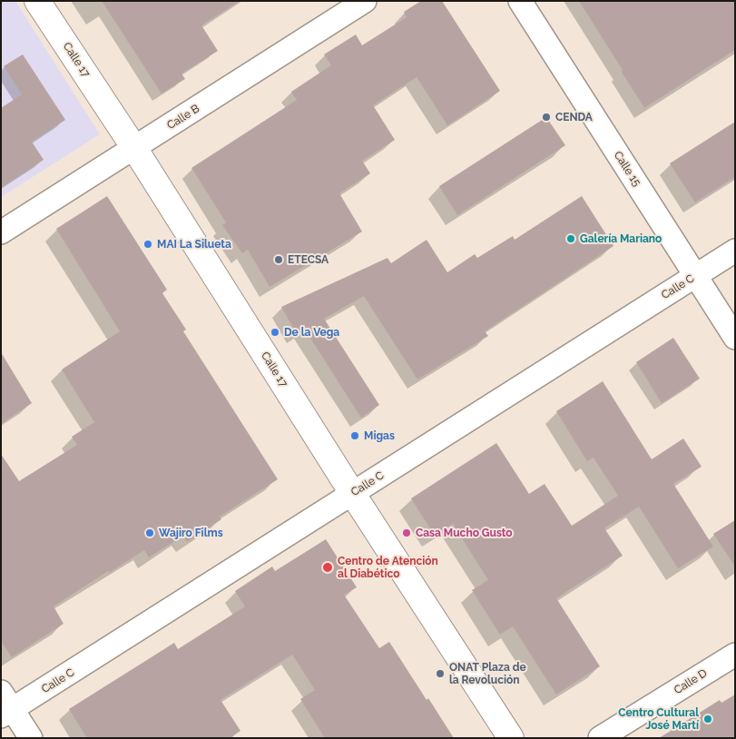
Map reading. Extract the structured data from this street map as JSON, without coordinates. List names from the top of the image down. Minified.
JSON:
{"streets":{"street":["Calle 17","Calle B","Calle 15","Calle C","Calle D"]},"crossings":[["Calle 17","Calle B"],["Calle 17","Calle C"],["Calle 15","Calle C"]],"places":["CENDA","Galería Mariano","MAI La Silueta","ETECSA","De la Vega","Migas","Wajiro Films","Casa Mucho Gusto","Centro de Atención al Diabético","ONAT Plaza de la Revolución","Centro Cultural José Martí"]}
